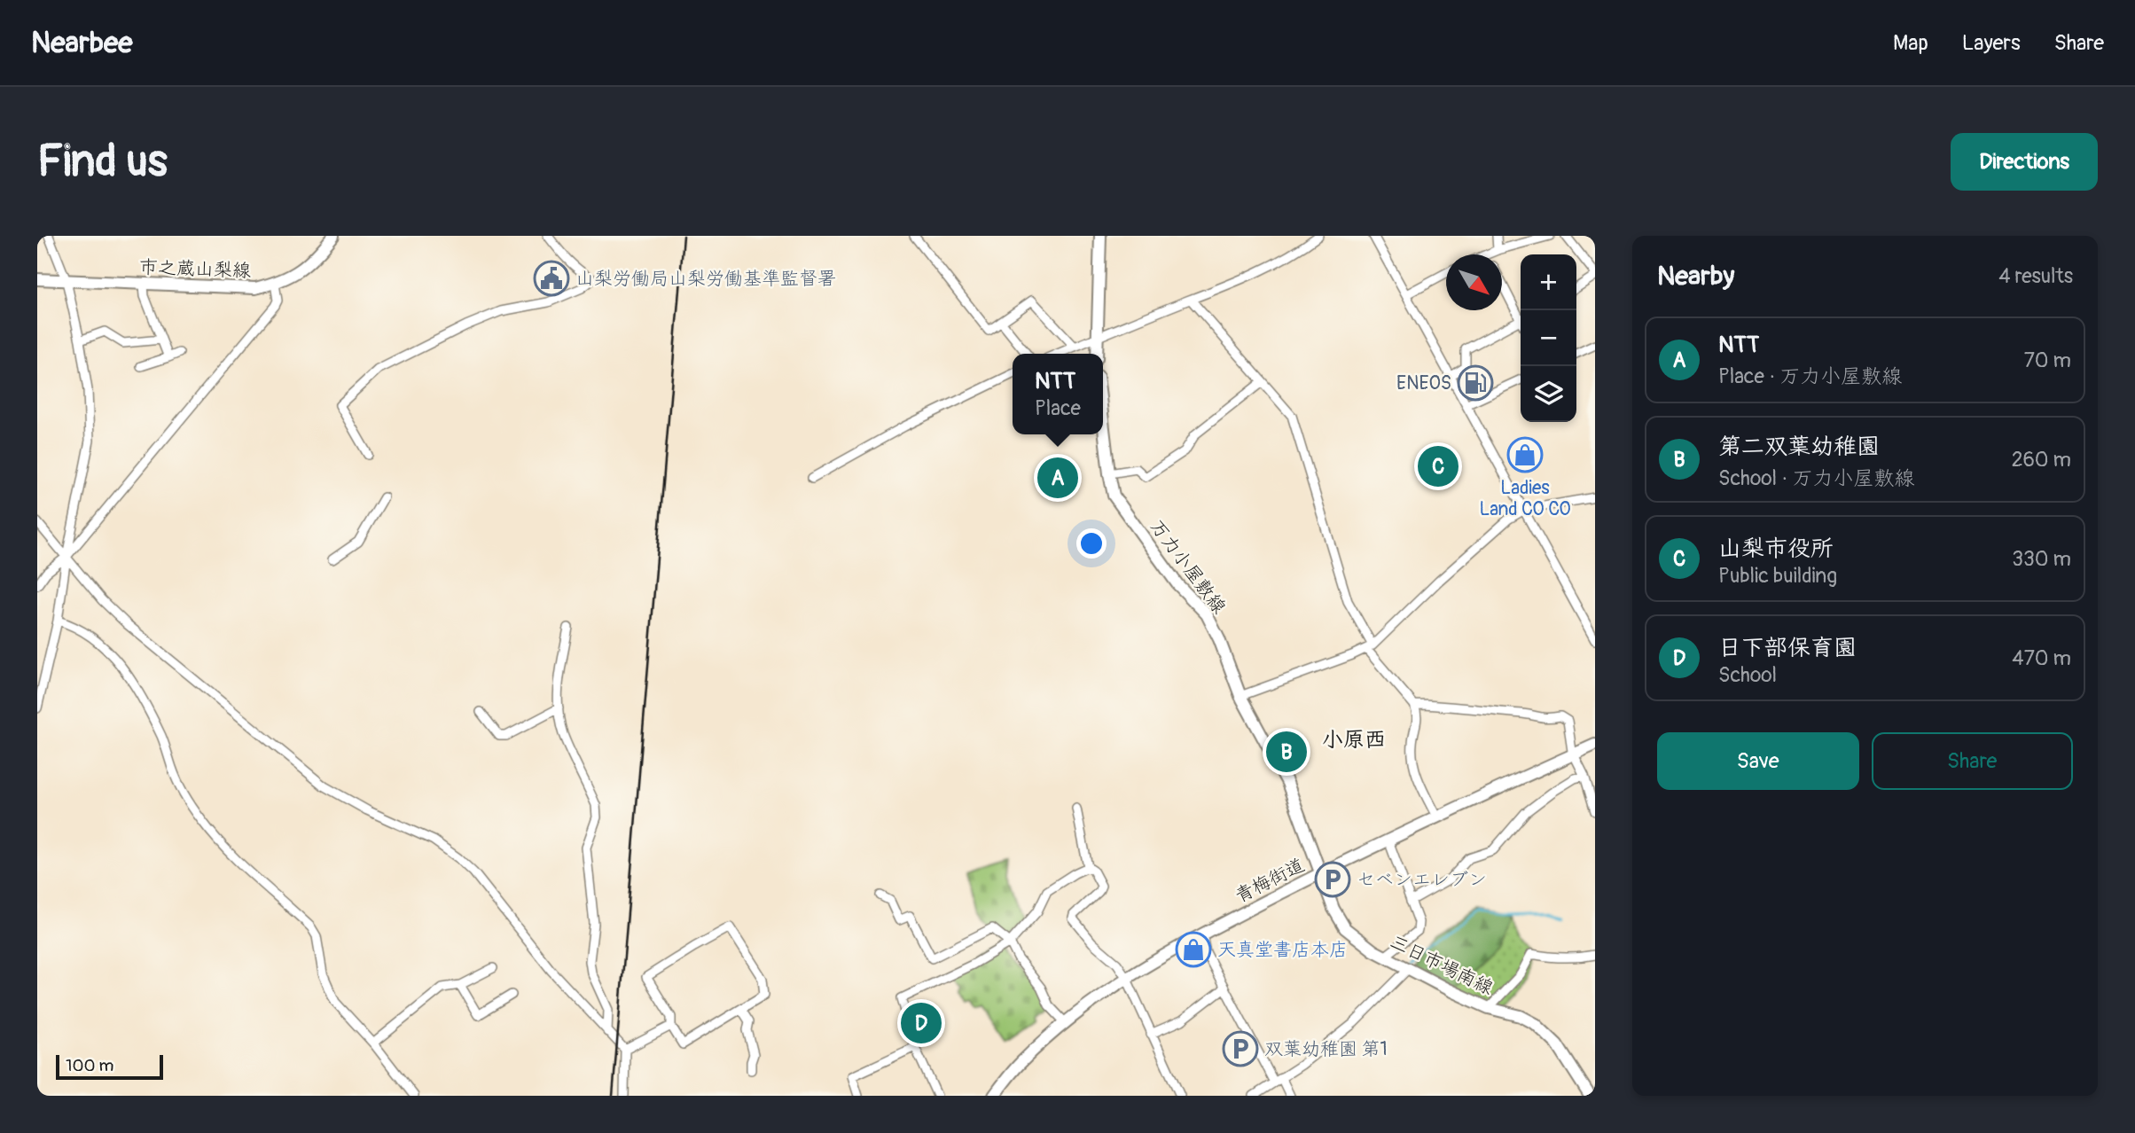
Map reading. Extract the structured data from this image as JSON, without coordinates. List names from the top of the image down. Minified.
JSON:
{"streets":{"main road":["市之蔵山梨線","万力小屋敷線","青梅街道","三日市場南線"]},"crossings":[["万力小屋敷線","青梅街道"],["万力小屋敷線","三日市場南線"],["青梅街道","三日市場南線"]],"districts":["小原西"],"places":{"public building":["山梨労働局山梨労働基準監督署"],"fuel station":["ENEOS"],"shop":["Ladies Land CO CO","天真堂書店本店"],"parking":["セベンエレブン","双葉幼稚園 第1"]},"scale_bar":"100 m","north":"bottom right","page":{"header":"Nearbee","nav":["Map","Layers","Share"],"buttons":["Directions",["Save","Share"]],"title":"Find us","heading":["Nearby","4 results"],"map_buttons":["+","−"],"list":[{"mark":"A","name":"NTT","note":"Place · 万力小屋敷線","value":"70 m"},{"mark":"B","name":"第二双葉幼稚園","note":"School · 万力小屋敷線","value":"260 m"},{"mark":"C","name":"山梨市役所","note":"Public building","value":"330 m"},{"mark":"D","name":"日下部保育園","note":"School","value":"470 m"}],"popup":["NTT","Place"],"pins":["C","A","B","D"],"scale":"100 m"}}
